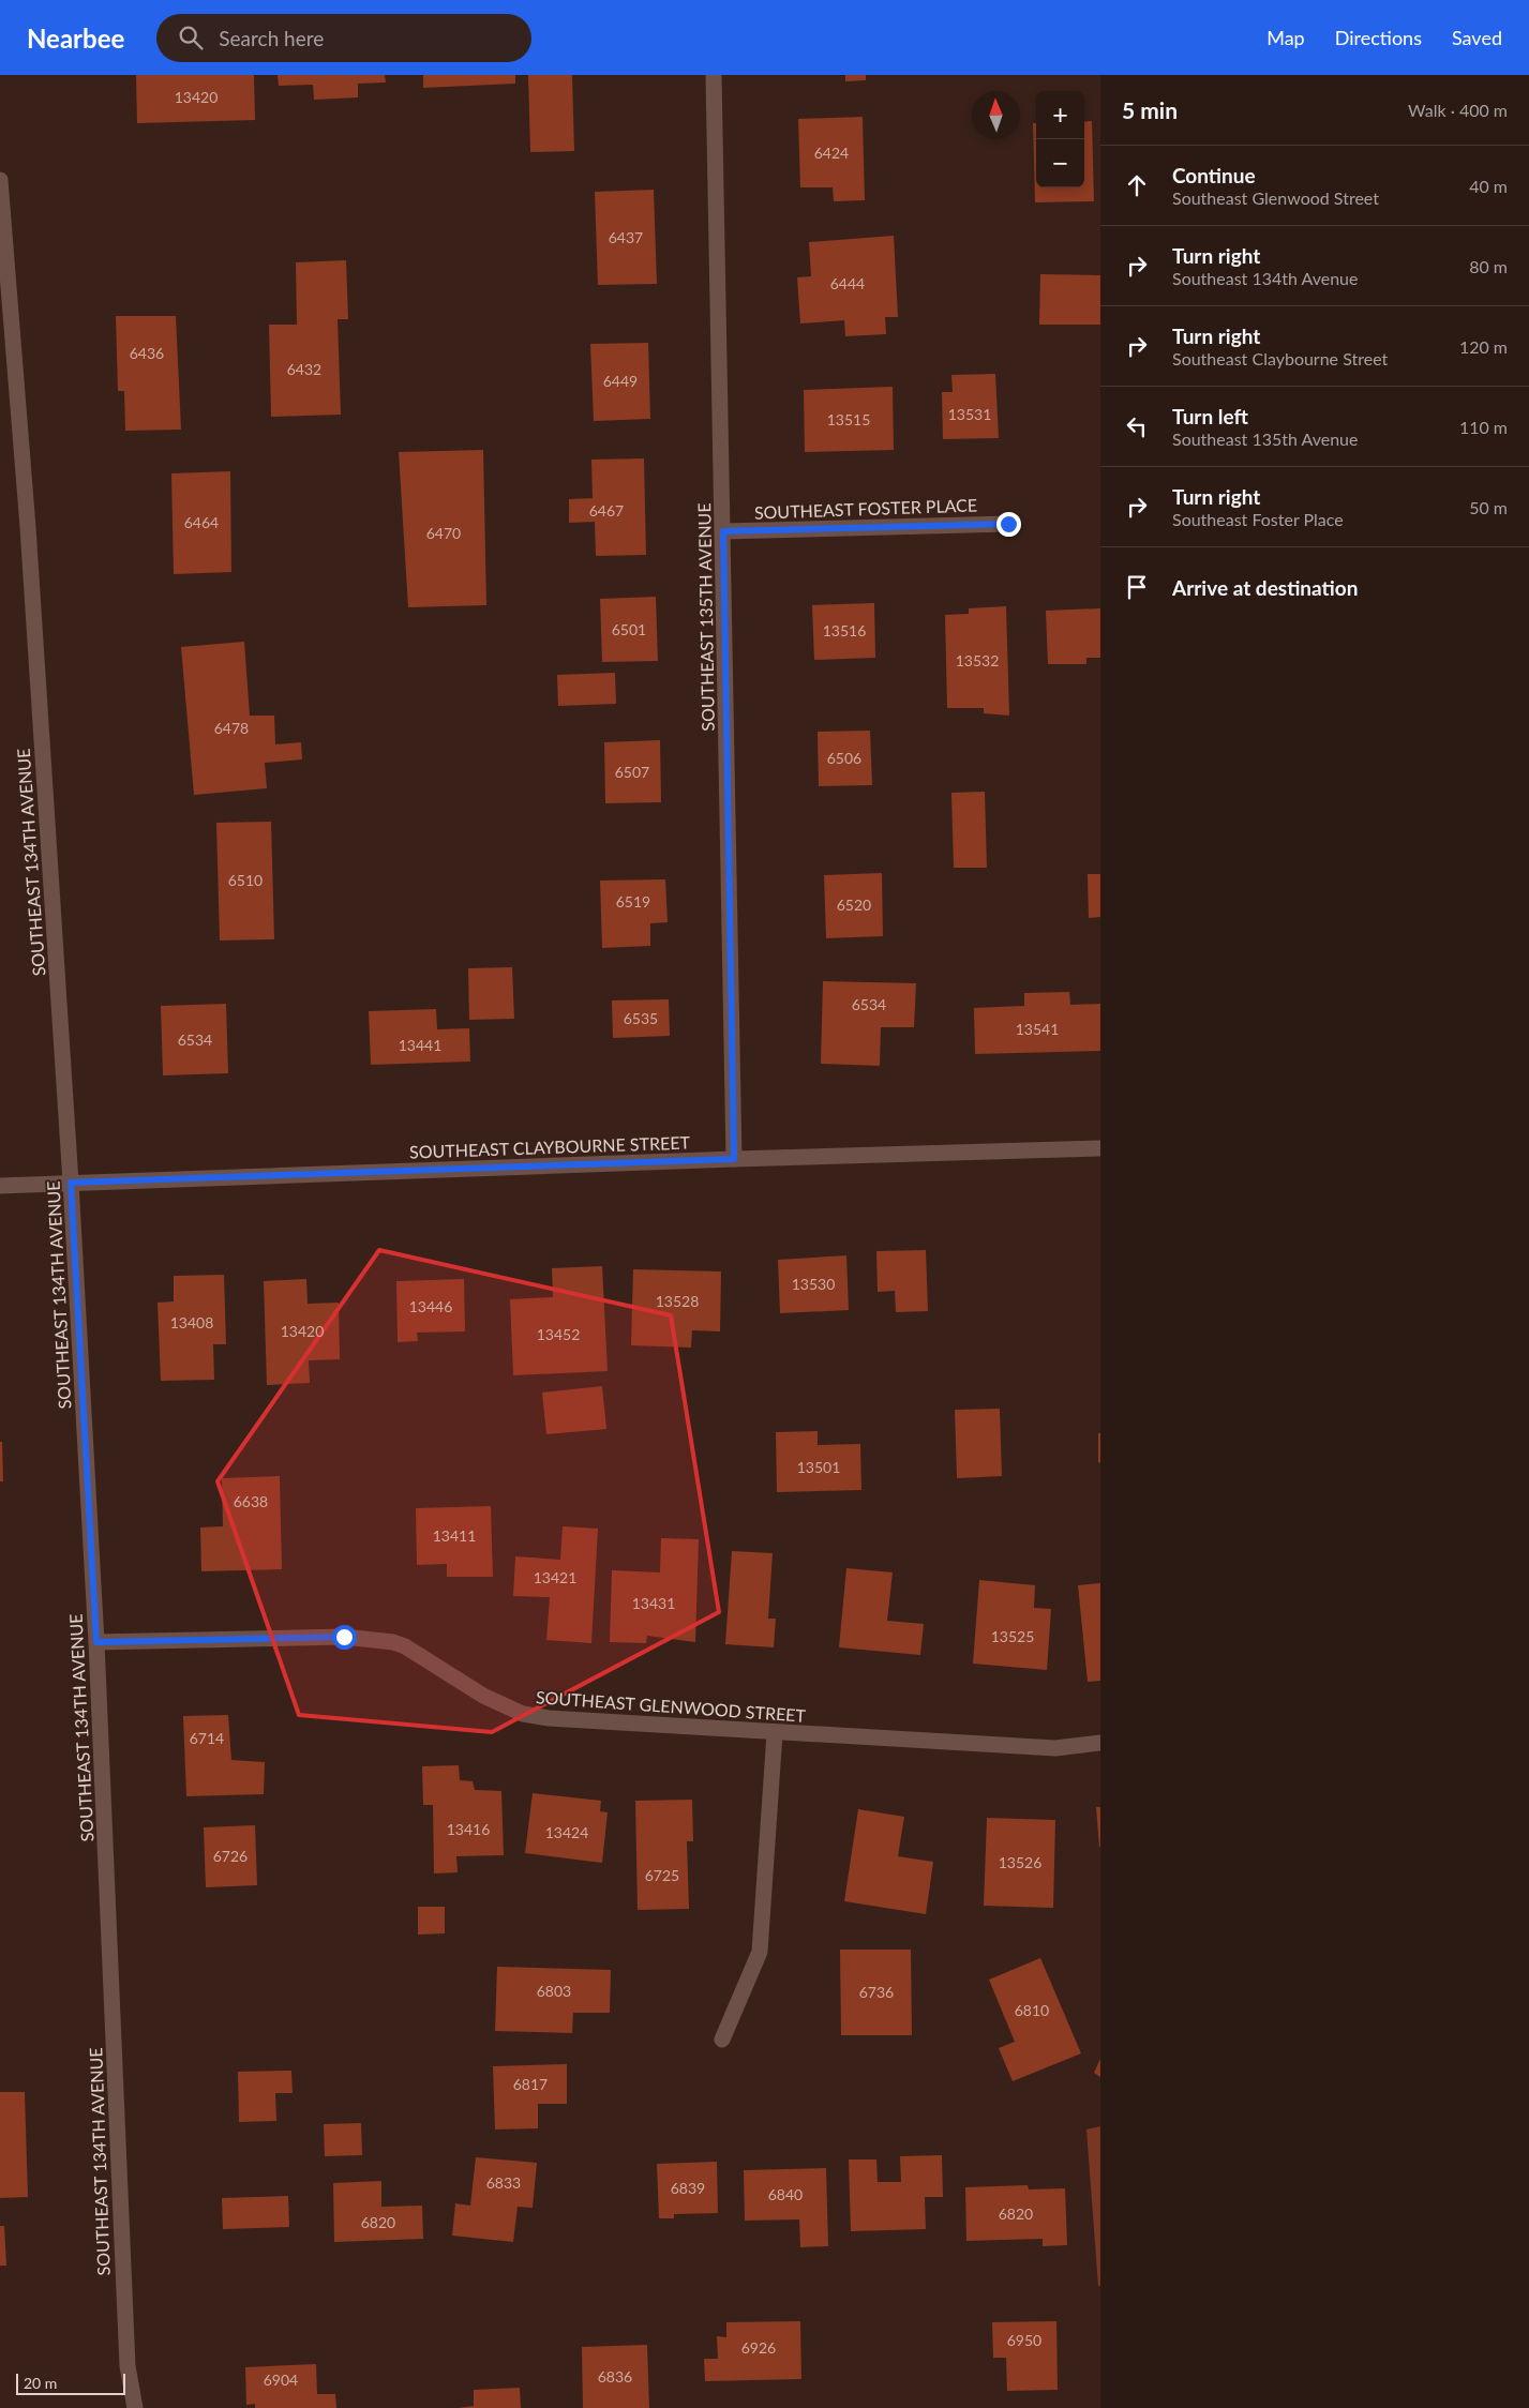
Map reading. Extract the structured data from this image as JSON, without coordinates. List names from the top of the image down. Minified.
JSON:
{"streets":{"street":["SOUTHEAST FOSTER PLACE","SOUTHEAST 135TH AVENUE","SOUTHEAST 134TH AVENUE","SOUTHEAST CLAYBOURNE STREET","SOUTHEAST GLENWOOD STREET"]},"crossings":[["SOUTHEAST FOSTER PLACE","SOUTHEAST 135TH AVENUE"],["SOUTHEAST 135TH AVENUE","SOUTHEAST CLAYBOURNE STREET"],["SOUTHEAST 134TH AVENUE","SOUTHEAST CLAYBOURNE STREET"],["SOUTHEAST 134TH AVENUE","SOUTHEAST GLENWOOD STREET"]],"house_numbers":["13420","6424","6437","6444","6436","6432","6449","13531","13515","6467","6464","6470","6501","13516","13532","6478","6506","6507","6510","6519","6520","6534","6535","13541","6534","13441","13530","13528","13446","13408","13420","13452","13501","6638","13411","13421","13431","13525","6714","13416","13424","6726","13526","6725","6803","6736","6810","6817","6833","6839","6840","6820","6820","6950","6926","6836","6904"],"scale_bar":"20 m","north":"top","page":{"header":"Nearbee","search":"Search here","nav":["Map","Directions","Saved"],"heading":["5 min","Walk · 400 m"],"map_buttons":["+","−"],"list":[["Continue","Southeast Glenwood Street","40 m"],["Turn right","Southeast 134th Avenue","80 m"],["Turn right","Southeast Claybourne Street","120 m"],["Turn left","Southeast 135th Avenue","110 m"],["Turn right","Southeast Foster Place","50 m"],"Arrive at destination"],"scale":"20 m"}}
